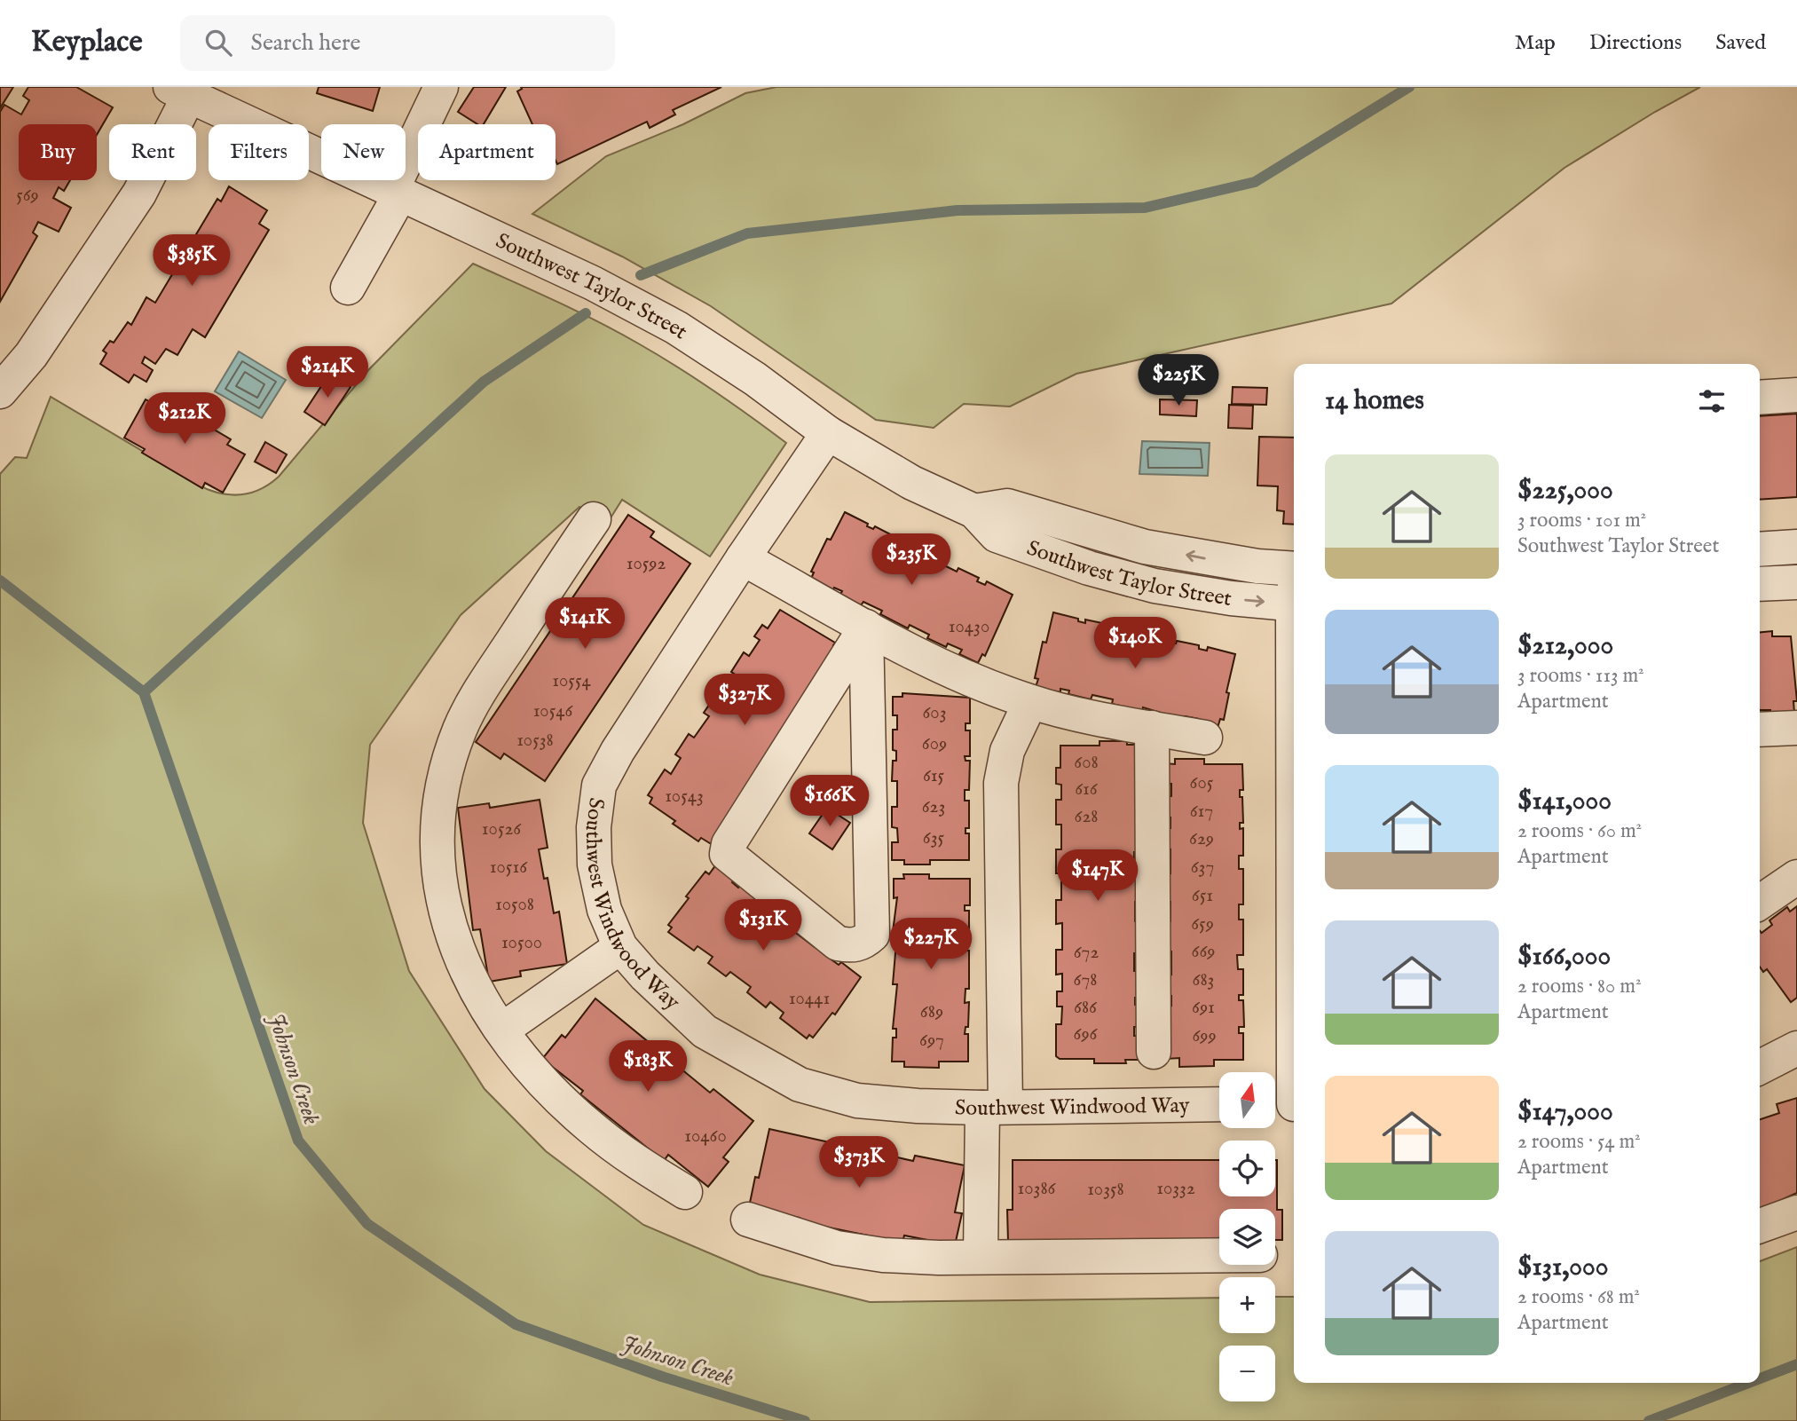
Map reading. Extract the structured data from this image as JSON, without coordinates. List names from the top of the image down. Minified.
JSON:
{"streets":{"street":["Southwest Taylor Street","Southwest Windwood Way"]},"crossings":[["Southwest Taylor Street","Southwest Windwood Way"]],"water":["Johnson Creek"],"house_numbers":["569","10592","10430","10554","10546","603","10538","609","608","615","605","616","10543","623","617","628","10526","635","629","10516","637","651","10508","659","10500","669","672","678","683","10441","686","691","689","696","699","697","10460","10386","10332","10358"],"north":"top","page":{"header":"Keyplace","search":"Search here","nav":["Map","Directions","Saved"],"chip":["Buy","Rent","Filters","New","Apartment"],"price":["$385K","$214K","$225K","$212K","$235K","$141K","$140K","$327K","$166K","$147K","$131K","$227K","$183K","$373K"],"heading":"14 homes","list":[{"name":"$225,000","note":"3 rooms · 101 m² · Southwest Taylor Street"},{"name":"$212,000","note":"3 rooms · 113 m² · Apartment"},{"name":"$141,000","note":"2 rooms · 60 m² · Apartment"},{"name":"$166,000","note":"2 rooms · 80 m² · Apartment"},{"name":"$147,000","note":"2 rooms · 54 m² · Apartment"},{"name":"$131,000","note":"2 rooms · 68 m² · Apartment"}],"map_buttons":["+","−"]}}
